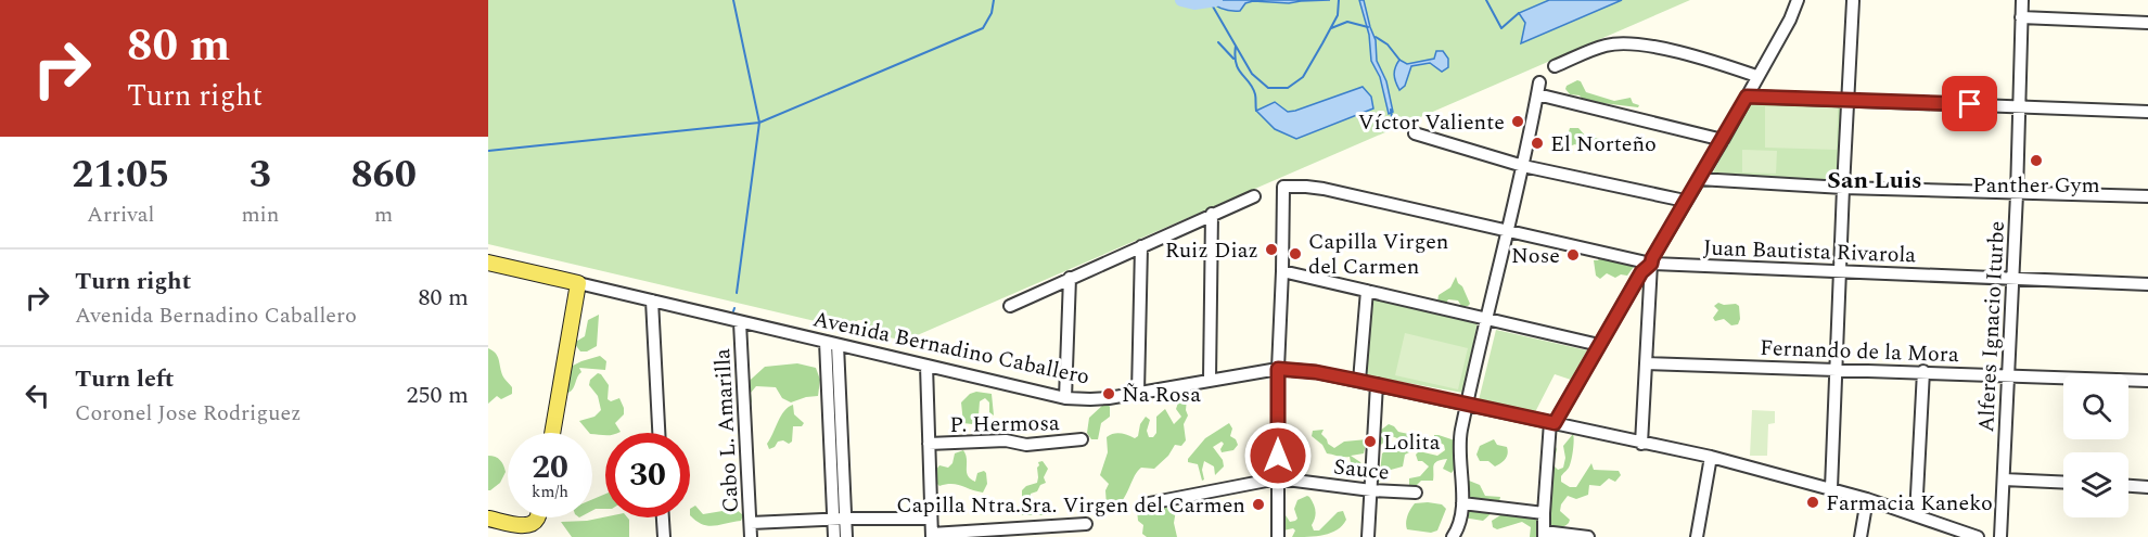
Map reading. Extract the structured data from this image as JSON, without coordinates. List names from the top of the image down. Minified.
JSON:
{"streets":{"main road":["Avenida Bernadino Caballero"],"street":["Juan Bautista Rivarola","Alferes Ignacio Iturbe","Fernando de la Mora","P. Hermosa","Cabo L. Amarilla","Sauce"]},"crossings":[["Juan Bautista Rivarola","Alferes Ignacio Iturbe"],["Alferes Ignacio Iturbe","Fernando de la Mora"],["Avenida Bernadino Caballero","Cabo L. Amarilla"]],"districts":["San Luis"],"places":["Víctor Valiente","El Norteño","Panther Gym","Ruiz Diaz","Capilla Virgen del Carmen","Nose","Ña Rosa","Lolita","Farmacia Kaneko","Capilla Ntra.Sra. Virgen del Carmen"],"page":{"turn":["80 m","Turn right"],"eta":["21:05","Arrival","3","min","860","m"],"list":[{"name":"Turn right","note":"Avenida Bernadino Caballero","value":"80 m"},{"name":"Turn left","note":"Coronel Jose Rodriguez","value":"250 m"}],"speed":"20 km/h","limit":"30"}}
